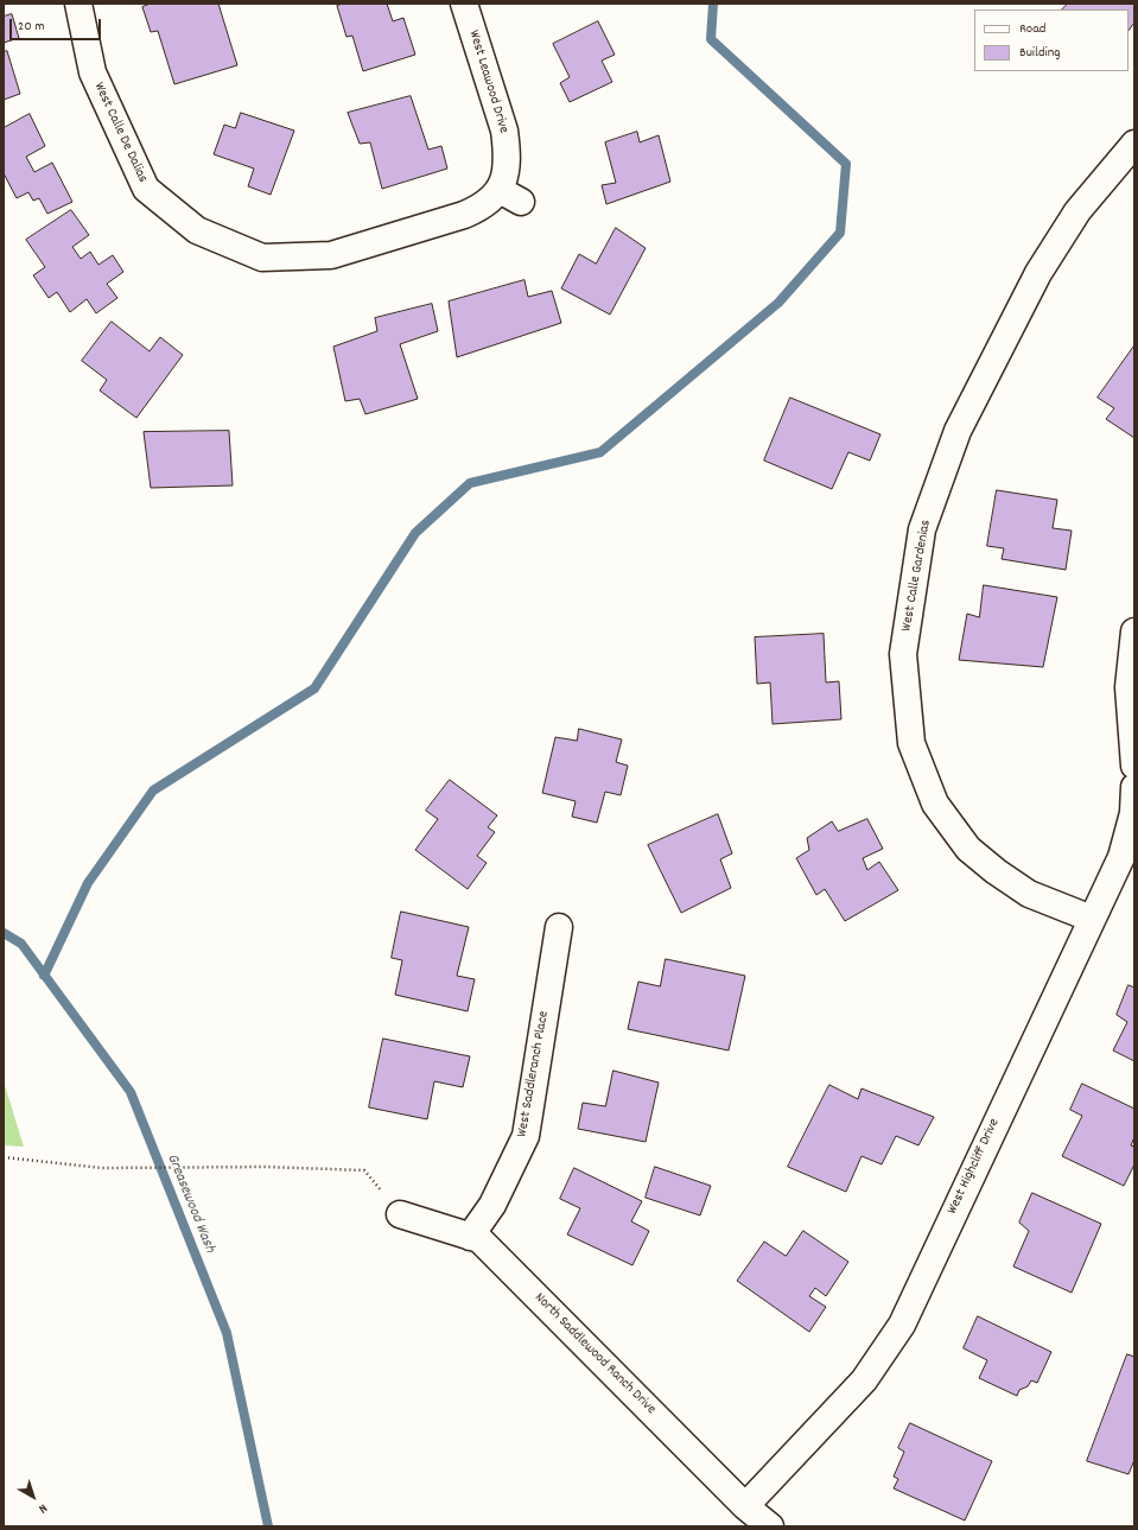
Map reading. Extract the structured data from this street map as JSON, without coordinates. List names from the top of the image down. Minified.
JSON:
{"streets":{"street":["West Leawood Drive","West Calle De Dalias","West Calle Gardenias","West Saddleranch Place","West Highcliff Drive","North Saddlewood Ranch Drive"]},"crossings":[["West Leawood Drive","West Calle De Dalias"],["West Calle Gardenias","West Highcliff Drive"],["West Saddleranch Place","North Saddlewood Ranch Drive"],["West Highcliff Drive","North Saddlewood Ranch Drive"]],"water":["Greasewood Wash"],"legend":["Road","Building"],"scale_bar":"20 m","north":"bottom right"}
